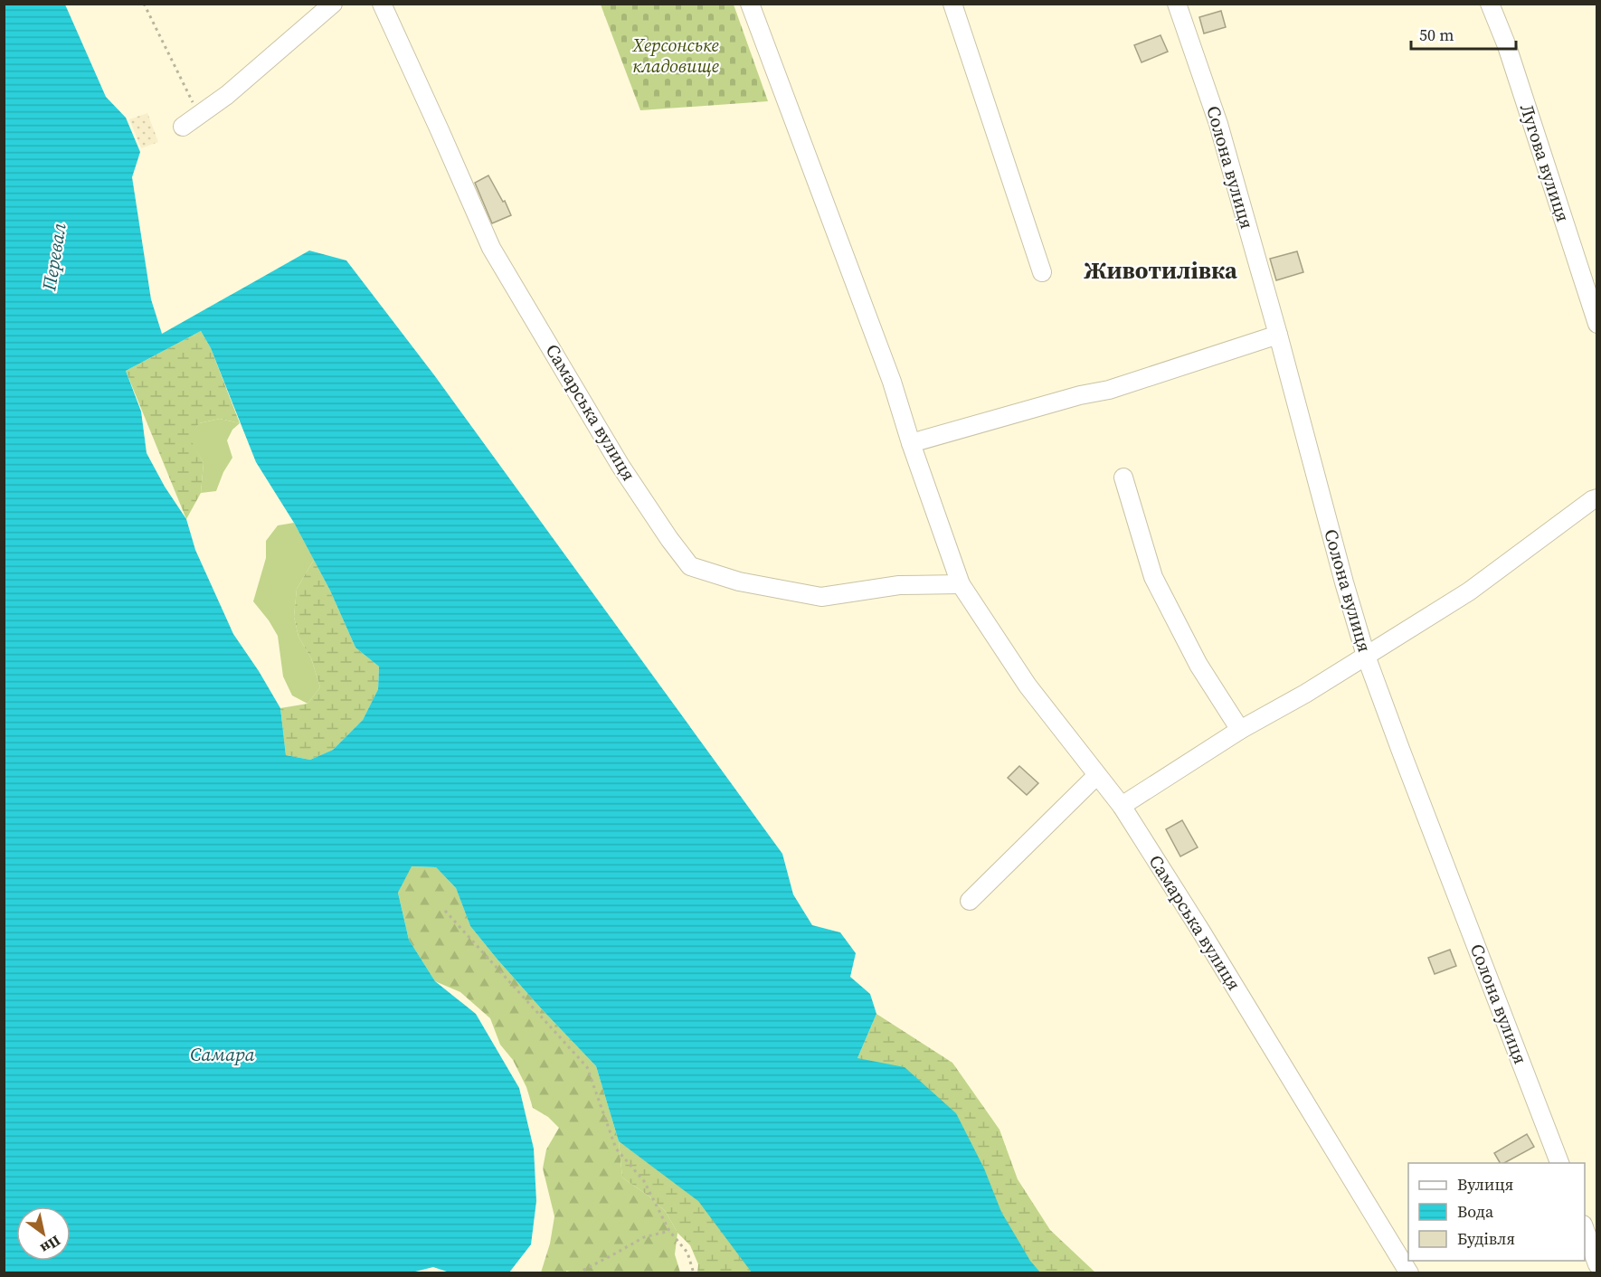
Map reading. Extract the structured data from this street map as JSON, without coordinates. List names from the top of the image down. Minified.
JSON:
{"streets":{"street":["Лугова вулиця","Солона вулиця","Самарська вулиця"]},"districts":["Животилівка"],"water":["Перевал","Самара"],"parks":["Херсонське кладовище"],"legend":["Вулиця","Вода","Будівля"],"scale_bar":"50 m","north":"bottom right"}
